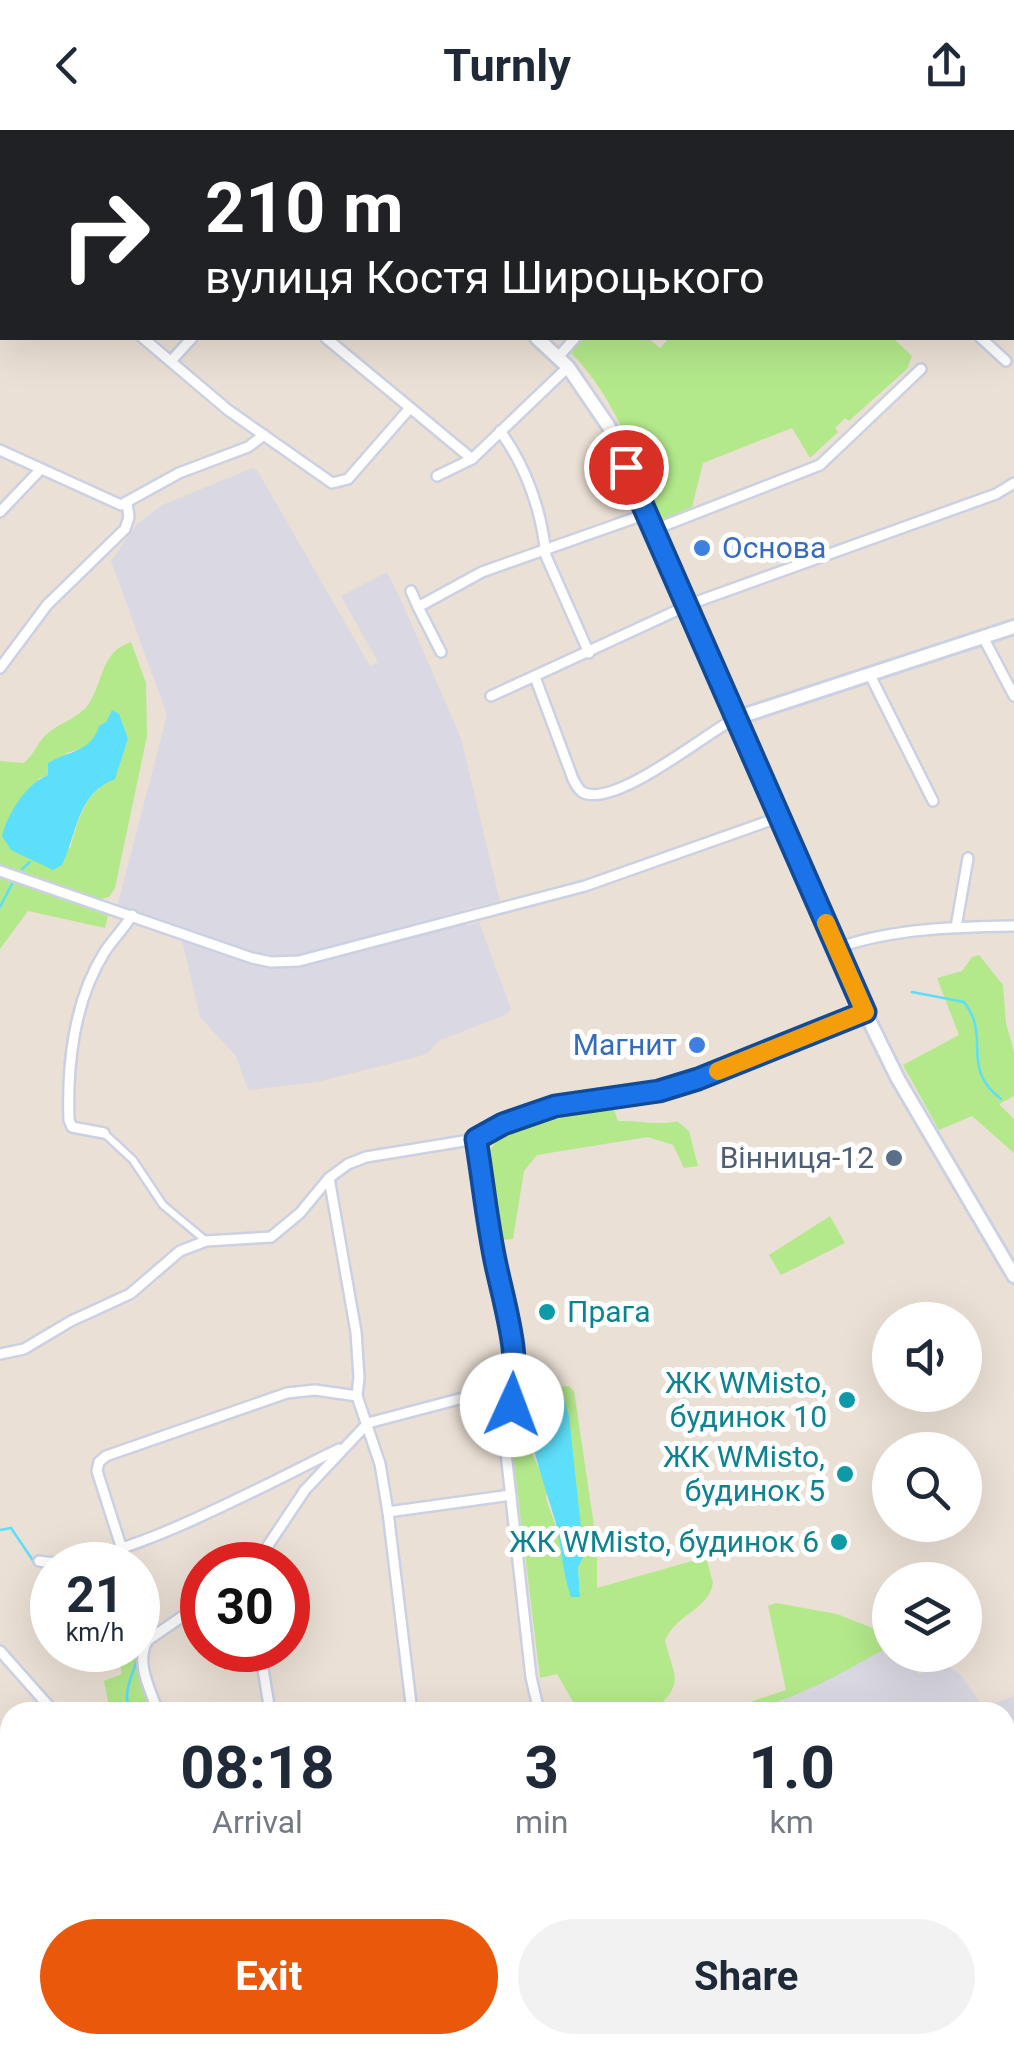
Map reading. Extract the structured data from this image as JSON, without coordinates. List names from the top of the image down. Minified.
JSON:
{"places":["Основа","Магнит","Вінниця-12","Прага","ЖК WMisto, будинок 10","ЖК WMisto, будинок 5","ЖК WMisto, будинок 6"],"page":{"header":"Turnly","turn":["210 m","вулиця Костя Широцького"],"speed":"21 km/h","limit":"30","eta":["08:18","Arrival","3","min","1.0","km"],"buttons":["Exit","Share"]}}
